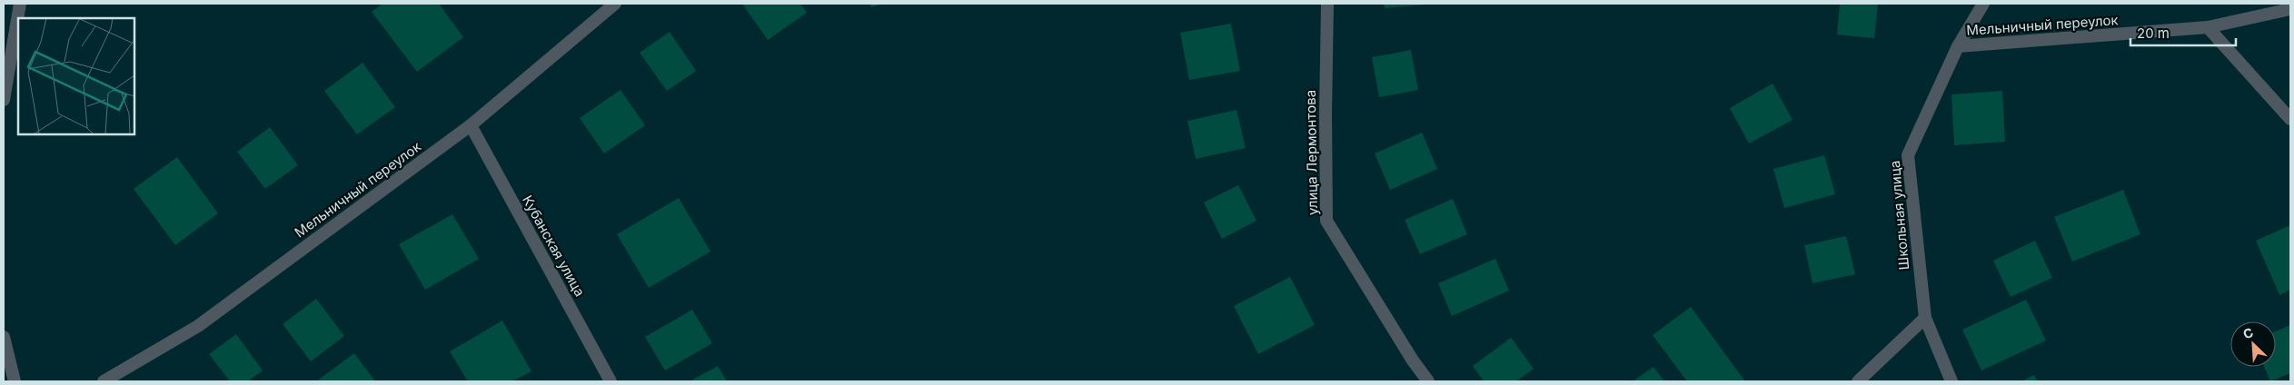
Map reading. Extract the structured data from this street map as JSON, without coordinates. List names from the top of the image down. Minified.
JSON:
{"streets":{"street":["Мельничный переулок","улица Лермонтова","Школьная улица","Кубанская улица"]},"crossings":[["Мельничный переулок","Школьная улица"],["Мельничный переулок","Кубанская улица"]],"scale_bar":"20 m","north":"top left"}
